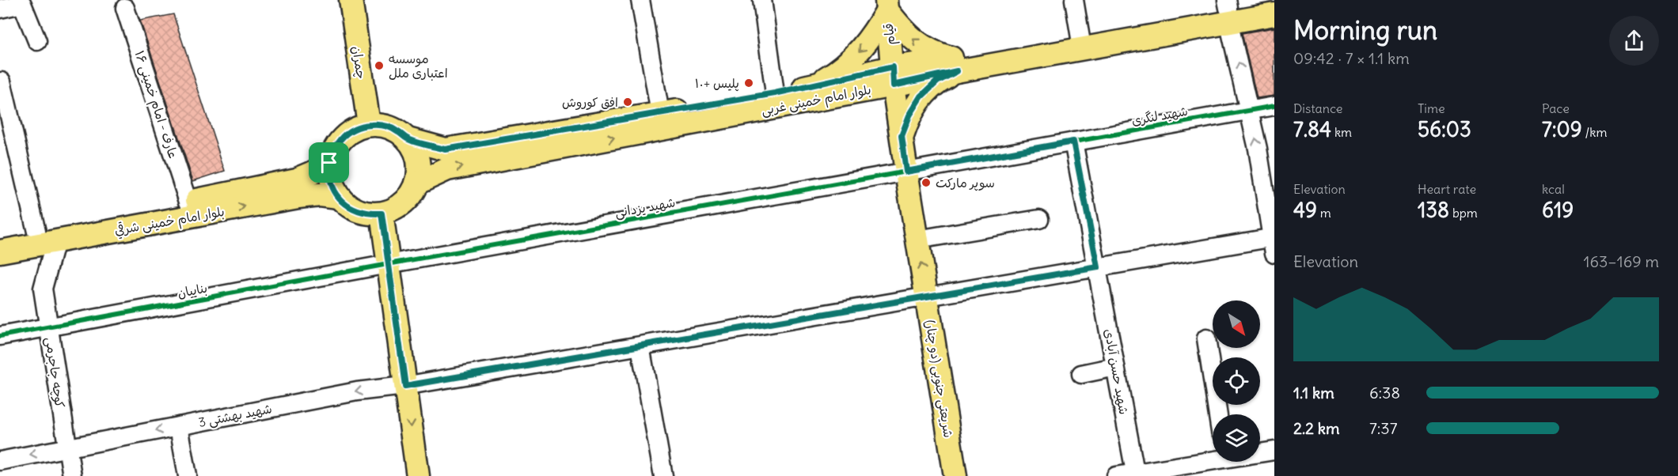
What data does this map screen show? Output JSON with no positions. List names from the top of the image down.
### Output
{
  "streets": {
    "main road": [
      "قیام",
      "چمران",
      "بلوار امام خمینی غربی",
      "بلوار امام خمینی شرقي",
      "شریعتی جنوبی (دو چنار)"
    ],
    "street": [
      "عارف - امام خمینی ۱۶",
      "شهید لنگری",
      "شهید یزدانی",
      "بناییان",
      "شهید حسن آبادی",
      "کوچه جاجرمی",
      "شهید بهشتی 3"
    ]
  },
  "crossings": [
    ["قیام", "بلوار امام خمینی غربی"],
    ["قیام", "شریعتی جنوبی (دو چنار)"],
    ["چمران", "بلوار امام خمینی غربی"],
    ["چمران", "بلوار امام خمینی شرقي"],
    ["بلوار امام خمینی غربی", "بلوار امام خمینی شرقي"],
    ["بلوار امام خمینی غربی", "شریعتی جنوبی (دو چنار)"],
    ["عارف - امام خمینی ۱۶", "بلوار امام خمینی شرقي"],
    ["شهید لنگری", "شهید یزدانی"],
    ["شهید لنگری", "شهید حسن آبادی"],
    ["شهید لنگری", "شریعتی جنوبی (دو چنار)"],
    ["شهید یزدانی", "بناییان"],
    ["شهید یزدانی", "شریعتی جنوبی (دو چنار)"],
    ["بلوار امام خمینی شرقي", "کوچه جاجرمی"],
    ["بناییان", "کوچه جاجرمی"],
    ["شهید حسن آبادی", "شهید بهشتی 3"],
    ["کوچه جاجرمی", "شهید بهشتی 3"],
    ["شریعتی جنوبی (دو چنار)", "شهید بهشتی 3"]
  ],
  "places": [
    "موسسه اعتباری ملل",
    "پلیس +۱۰",
    "افق کوروش",
    "سوپر مارکت"
  ],
  "north": "bottom right",
  "page": {
    "heading": ["Morning run", "09:42 · 7 × 1.1 km"],
    "stats": [
      ["Distance", "7.84 km"],
      ["Time", "56:03"],
      ["Pace", "7:09 /km"],
      ["Elevation", "49 m"],
      ["Heart rate", "138 bpm"],
      ["kcal", "619"]
    ],
    "chart": ["Elevation", "163–169 m"],
    "list": [
      {
        "name": "1.1 km",
        "note": "6:38"
      },
      {
        "name": "2.2 km",
        "note": "7:37"
      }
    ]
  }
}
